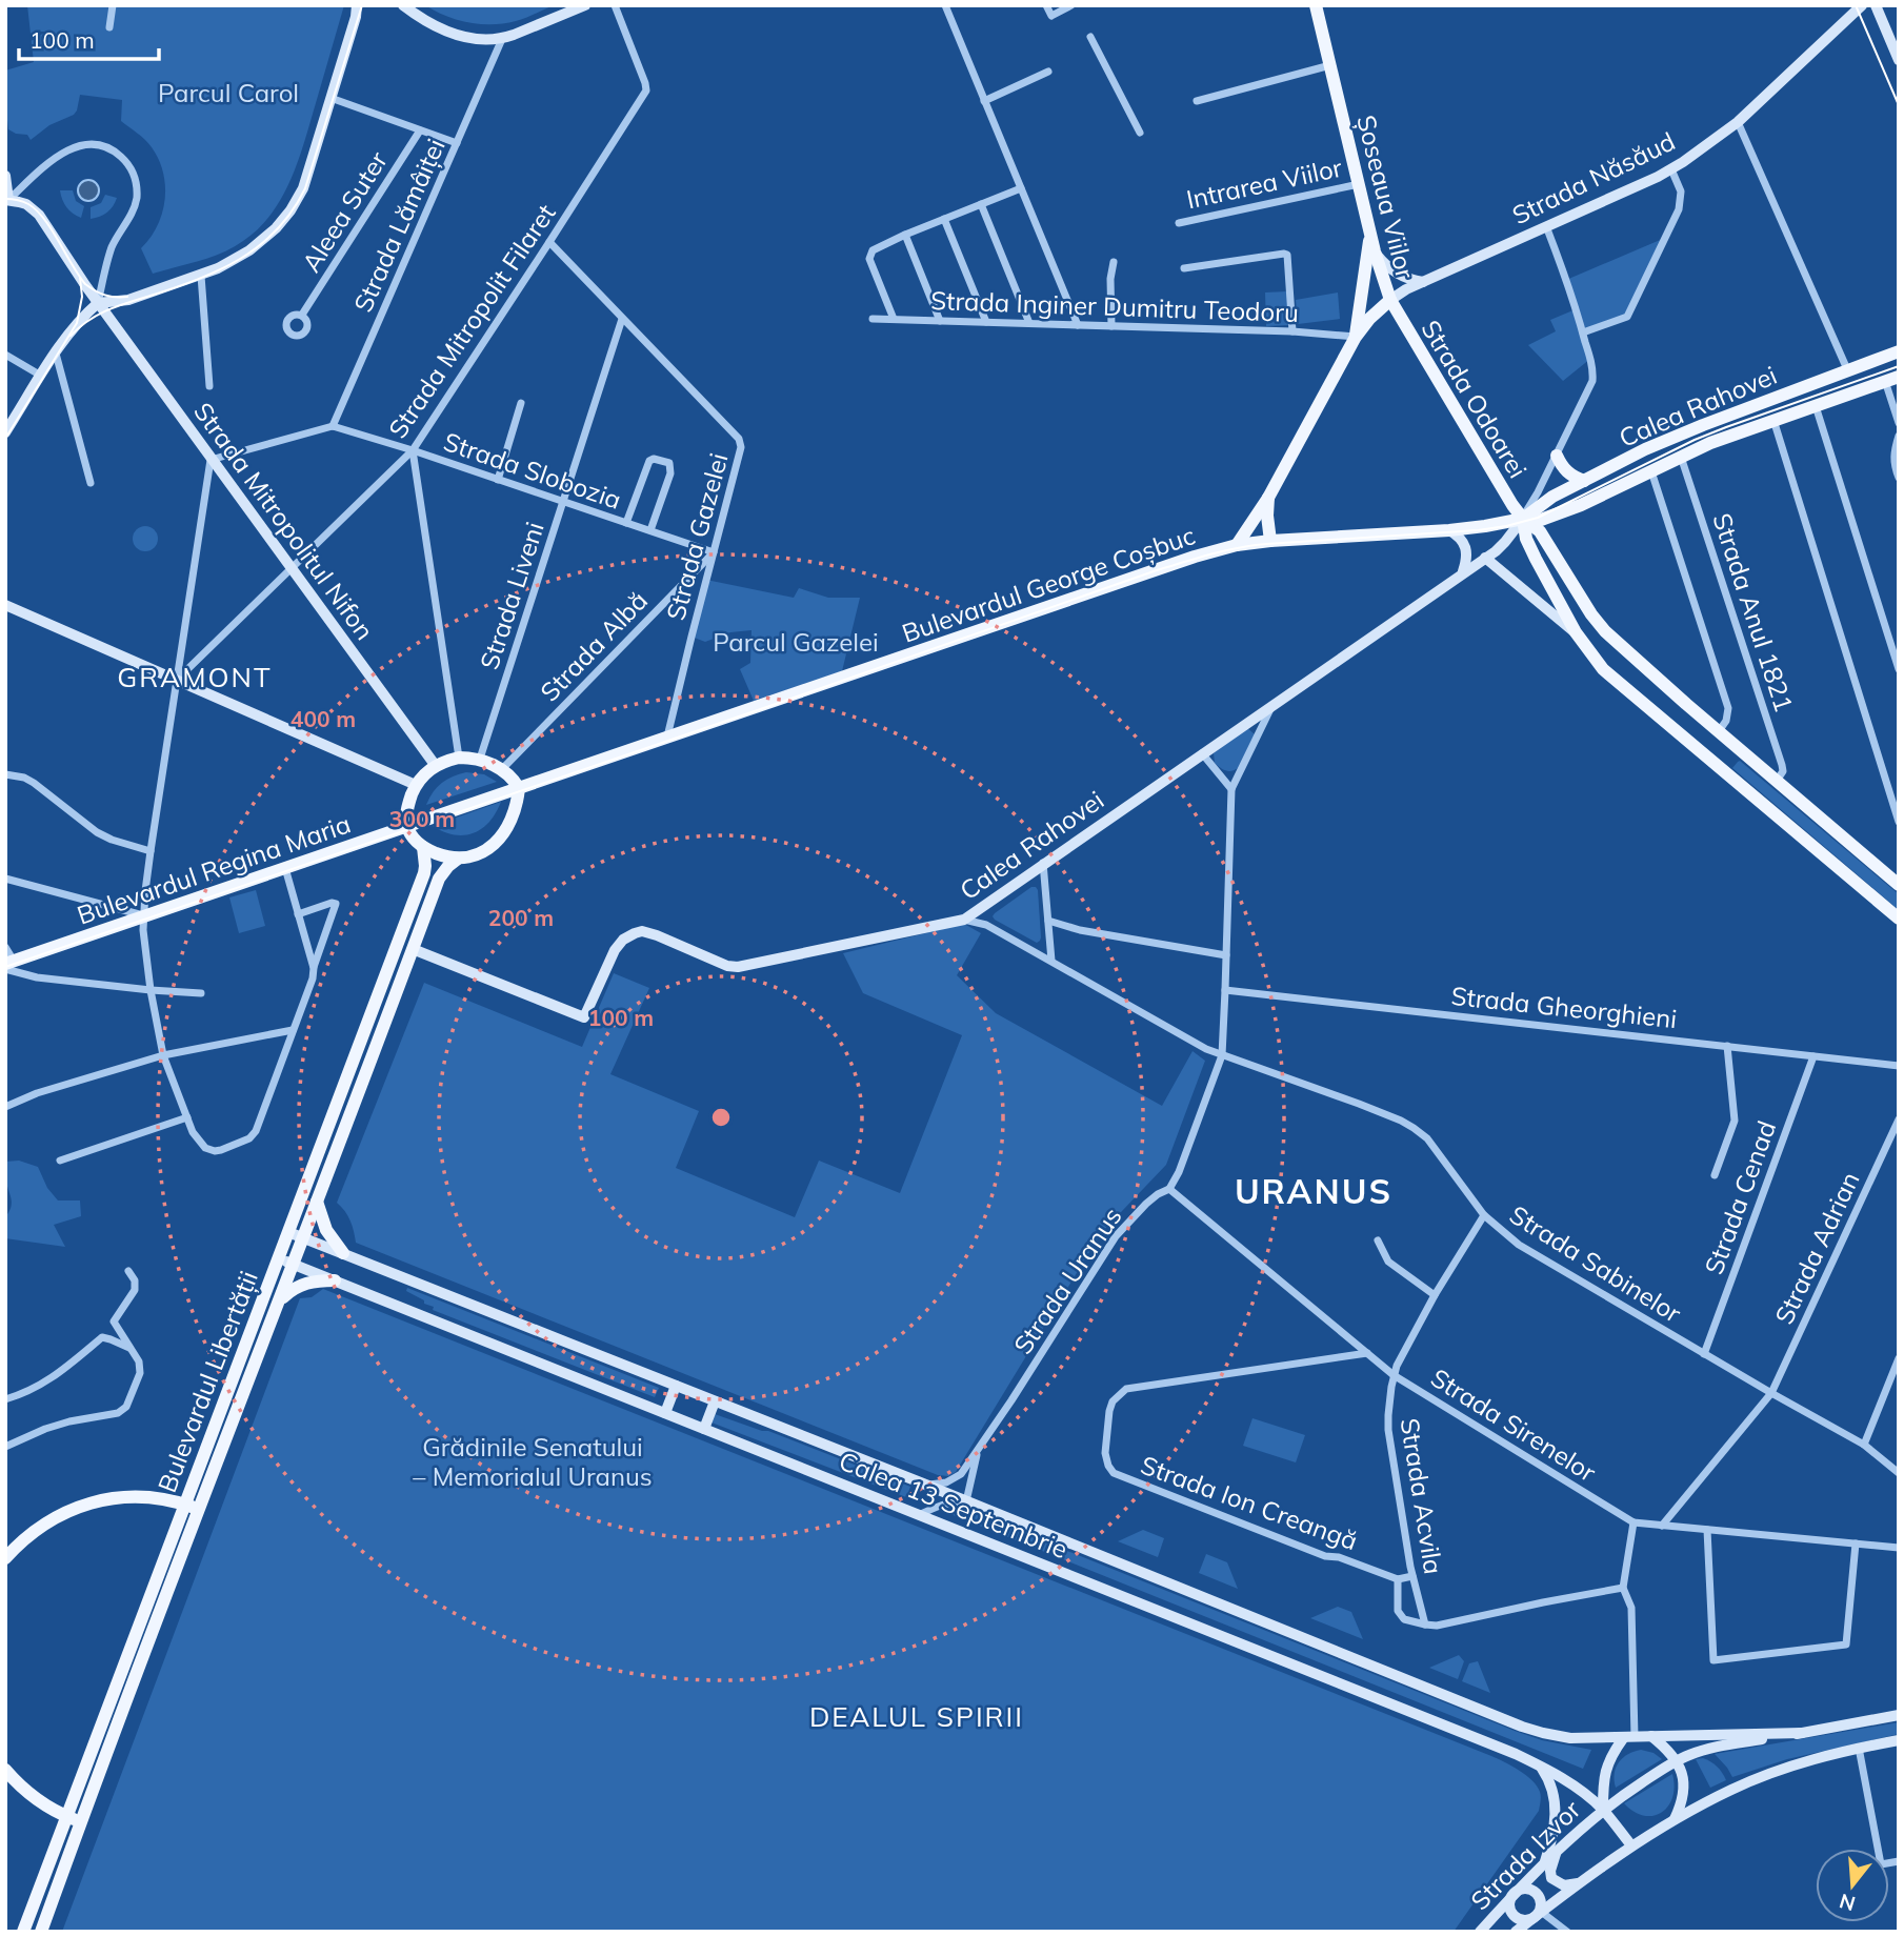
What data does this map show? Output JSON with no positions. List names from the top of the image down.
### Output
{
  "streets": {
    "main road": [
      "Strada Năsăud",
      "Șoseaua Viilor",
      "Strada Odoarei",
      "Calea Rahovei",
      "Strada Mitropolitul Nifon",
      "Bulevardul George Coșbuc",
      "Bulevardul Regina Maria",
      "Bulevardul Libertății",
      "Calea 13 Septembrie",
      "Strada Izvor"
    ],
    "street": [
      "Intrarea Viilor",
      "Aleea Suter",
      "Strada Lămâiței",
      "Strada Inginer Dumitru Teodoru",
      "Strada Mitropolit Filaret",
      "Strada Slobozia",
      "Strada Gazelei",
      "Strada Liveni",
      "Strada Anul 1821",
      "Strada Albă",
      "Strada Gheorghieni",
      "Strada Cenad",
      "Strada Adrian",
      "Strada Sabinelor",
      "Strada Uranus",
      "Strada Sirenelor",
      "Strada Acvila",
      "Strada Ion Creangă"
    ]
  },
  "crossings": [
    ["Strada Năsăud", "Șoseaua Viilor"],
    ["Strada Năsăud", "Strada Odoarei"],
    ["Intrarea Viilor", "Șoseaua Viilor"],
    ["Șoseaua Viilor", "Strada Inginer Dumitru Teodoru"],
    ["Șoseaua Viilor", "Strada Odoarei"],
    ["Șoseaua Viilor", "Bulevardul George Coșbuc"],
    ["Strada Lămâiței", "Strada Slobozia"],
    ["Strada Mitropolit Filaret", "Strada Slobozia"],
    ["Strada Mitropolit Filaret", "Strada Mitropolitul Nifon"],
    ["Strada Mitropolit Filaret", "Strada Gazelei"],
    ["Strada Odoarei", "Calea Rahovei"],
    ["Strada Odoarei", "Bulevardul George Coșbuc"],
    ["Calea Rahovei", "Bulevardul George Coșbuc"],
    ["Calea Rahovei", "Strada Anul 1821"],
    ["Calea Rahovei", "Strada Sabinelor"],
    ["Calea Rahovei", "Strada Uranus"],
    ["Calea Rahovei", "Bulevardul Libertății"],
    ["Strada Slobozia", "Strada Gazelei"],
    ["Strada Slobozia", "Strada Liveni"],
    ["Strada Slobozia", "Strada Albă"],
    ["Strada Gazelei", "Bulevardul George Coșbuc"],
    ["Strada Gazelei", "Strada Liveni"],
    ["Strada Gazelei", "Strada Albă"],
    ["Bulevardul George Coșbuc", "Bulevardul Regina Maria"],
    ["Strada Gheorghieni", "Strada Cenad"],
    ["Strada Gheorghieni", "Strada Uranus"],
    ["Strada Cenad", "Strada Sabinelor"],
    ["Strada Adrian", "Strada Sabinelor"],
    ["Strada Adrian", "Strada Sirenelor"],
    ["Strada Sabinelor", "Strada Uranus"],
    ["Strada Sabinelor", "Strada Acvila"],
    ["Strada Uranus", "Strada Sirenelor"],
    ["Strada Uranus", "Calea 13 Septembrie"],
    ["Bulevardul Libertății", "Calea 13 Septembrie"],
    ["Strada Sirenelor", "Strada Acvila"],
    ["Strada Sirenelor", "Strada Ion Creangă"],
    ["Calea 13 Septembrie", "Strada Izvor"]
  ],
  "districts": ["GRAMONT", "URANUS", "DEALUL SPIRII"],
  "parks": ["Parcul Carol", "Parcul Gazelei", "Grădinile Senatului – Memorialul Uranus"],
  "scale_bar": "100 m",
  "north": "bottom",
  "rings": [
    "400 m",
    "300 m",
    "200 m",
    "100 m"
  ]
}
